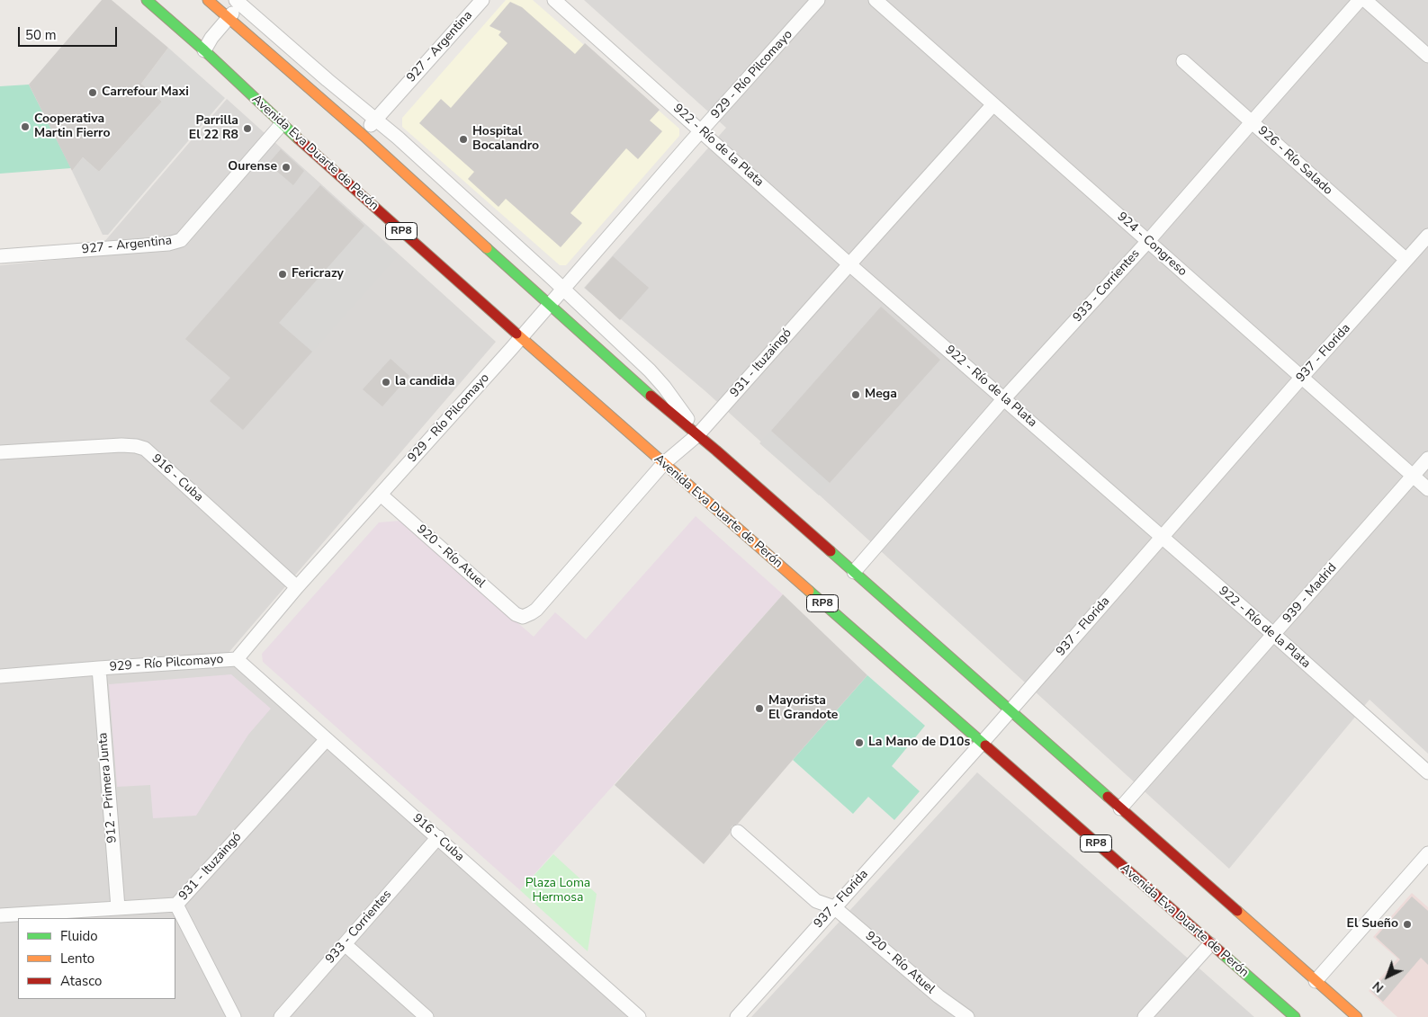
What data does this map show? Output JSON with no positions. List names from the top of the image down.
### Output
{
  "streets": {
    "main road": ["Avenida Eva Duarte de Perón", "RP8"],
    "street": [
      "927 - Argentina",
      "929 - Río Pilcomayo",
      "922 - Río de la Plata",
      "926 - Río Salado",
      "924 - Congreso",
      "933 - Corrientes",
      "937 - Florida",
      "931 - Ituzaingó",
      "916 - Cuba",
      "920 - Río Atuel",
      "939 - Madrid",
      "912 - Primera Junta"
    ]
  },
  "crossings": [
    ["927 - Argentina", "Avenida Eva Duarte de Perón"],
    ["929 - Río Pilcomayo", "922 - Río de la Plata"],
    ["929 - Río Pilcomayo", "Avenida Eva Duarte de Perón"],
    ["929 - Río Pilcomayo", "916 - Cuba"],
    ["929 - Río Pilcomayo", "920 - Río Atuel"],
    ["929 - Río Pilcomayo", "912 - Primera Junta"],
    ["922 - Río de la Plata", "933 - Corrientes"],
    ["922 - Río de la Plata", "937 - Florida"],
    ["922 - Río de la Plata", "931 - Ituzaingó"],
    ["922 - Río de la Plata", "939 - Madrid"],
    ["Avenida Eva Duarte de Perón", "937 - Florida"],
    ["Avenida Eva Duarte de Perón", "931 - Ituzaingó"],
    ["926 - Río Salado", "933 - Corrientes"],
    ["926 - Río Salado", "937 - Florida"],
    ["924 - Congreso", "933 - Corrientes"],
    ["924 - Congreso", "937 - Florida"],
    ["924 - Congreso", "931 - Ituzaingó"],
    ["924 - Congreso", "939 - Madrid"],
    ["933 - Corrientes", "916 - Cuba"],
    ["937 - Florida", "920 - Río Atuel"],
    ["931 - Ituzaingó", "916 - Cuba"],
    ["931 - Ituzaingó", "920 - Río Atuel"],
    ["931 - Ituzaingó", "912 - Primera Junta"]
  ],
  "parks": ["Plaza Loma Hermosa"],
  "places": [
    "Carrefour Maxi",
    "Cooperativa Martin Fierro",
    "Parrilla El 22 R8",
    "Hospital Bocalandro",
    "Ourense",
    "Fericrazy",
    "la candida",
    "Mega",
    "Mayorista El Grandote",
    "La Mano de D10s",
    "El Sueño"
  ],
  "legend": ["Fluido", "Lento", "Atasco"],
  "scale_bar": "50 m",
  "north": "bottom left"
}
